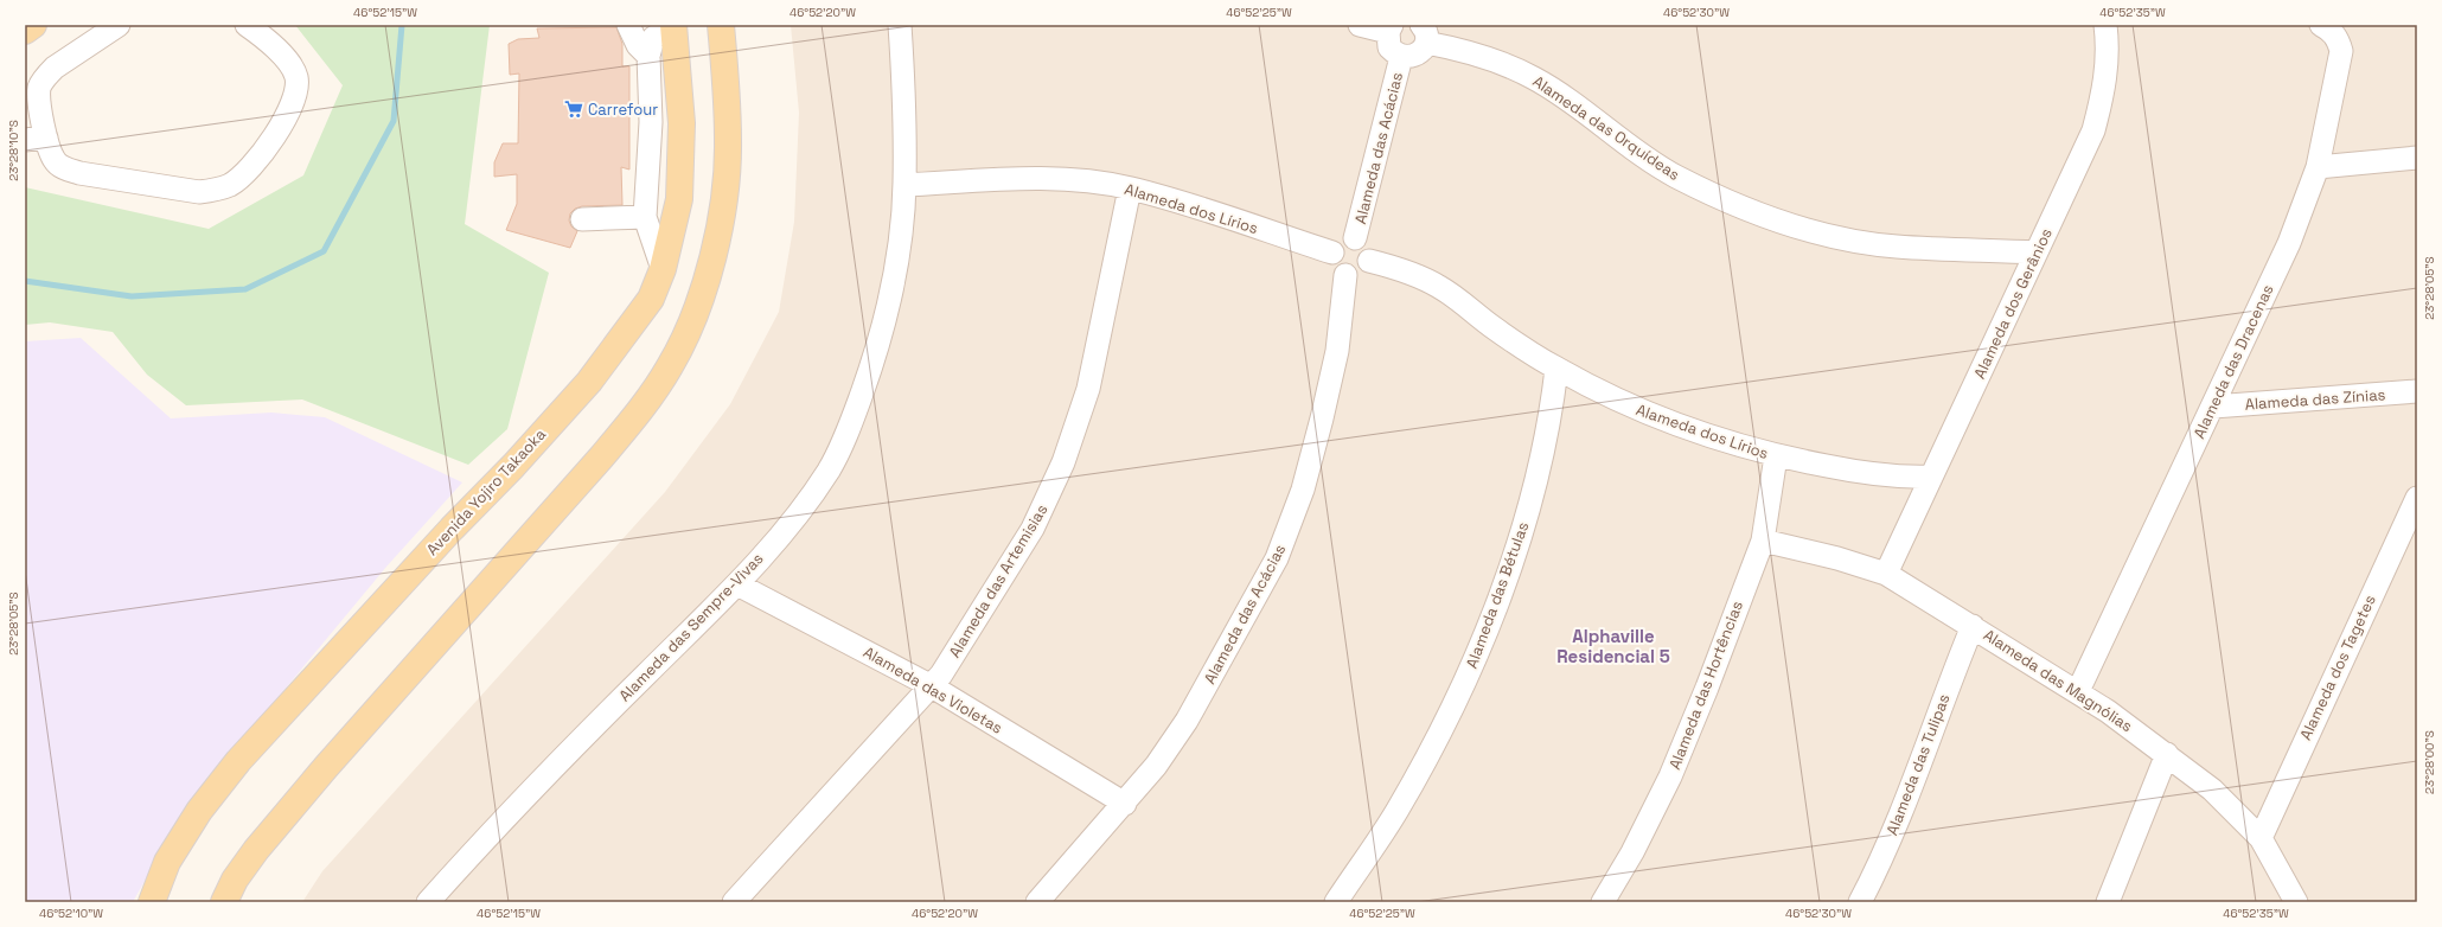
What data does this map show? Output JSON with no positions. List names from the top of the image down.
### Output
{
  "streets": {
    "main road": ["Avenida Yojiro Takaoka"],
    "street": [
      "Alameda das Orquídeas",
      "Alameda das Acácias",
      "Alameda dos Lírios",
      "Alameda dos Gerânios",
      "Alameda das Dracenas",
      "Alameda das Zínias",
      "Alameda das Artemisias",
      "Alameda das Bétulas",
      "Alameda das Sempre-Vivas",
      "Alameda dos Tagetes",
      "Alameda das Magnólias",
      "Alameda das Hortências",
      "Alameda das Violetas",
      "Alameda das Tulipas"
    ]
  },
  "crossings": [
    ["Alameda das Orquídeas", "Alameda dos Gerânios"],
    ["Alameda das Acácias", "Alameda dos Lírios"],
    ["Alameda das Acácias", "Alameda das Violetas"],
    ["Alameda dos Lírios", "Alameda dos Gerânios"],
    ["Alameda dos Lírios", "Alameda das Artemisias"],
    ["Alameda dos Lírios", "Alameda das Bétulas"],
    ["Alameda dos Lírios", "Alameda das Sempre-Vivas"],
    ["Alameda dos Lírios", "Alameda das Hortências"],
    ["Alameda dos Gerânios", "Alameda das Magnólias"],
    ["Alameda das Dracenas", "Alameda das Zínias"],
    ["Alameda das Dracenas", "Alameda das Magnólias"],
    ["Alameda das Artemisias", "Alameda das Violetas"],
    ["Alameda das Sempre-Vivas", "Alameda das Violetas"],
    ["Alameda dos Tagetes", "Alameda das Magnólias"],
    ["Alameda das Magnólias", "Alameda das Hortências"],
    ["Alameda das Magnólias", "Alameda das Tulipas"]
  ],
  "districts": ["Alphaville Residencial 5"],
  "places": {
    "supermarket": ["Carrefour"]
  },
  "coordinates": [
    "46°52'15\"W",
    "46°52'20\"W",
    "46°52'25\"W",
    "46°52'30\"W",
    "46°52'35\"W",
    "23°28'10\"S",
    "23°28'05\"S",
    "23°28'00\"S",
    "46°52'10\"W"
  ]
}
